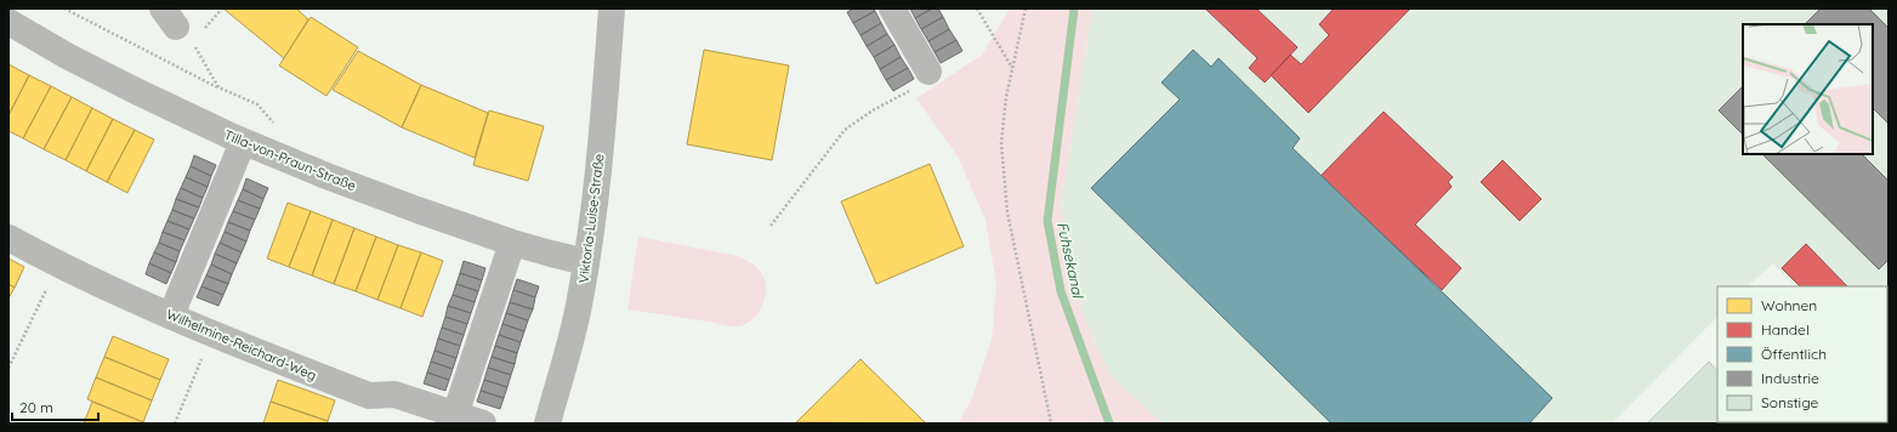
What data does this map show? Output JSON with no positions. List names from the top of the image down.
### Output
{
  "streets": {
    "street": ["Tilla-von-Praun-Straße", "Viktoria-Luise-Straße", "Wilhelmine-Reichard-Weg"]
  },
  "crossings": [
    ["Tilla-von-Praun-Straße", "Viktoria-Luise-Straße"]
  ],
  "water": ["Fuhsekanal"],
  "legend": [
    "Wohnen",
    "Handel",
    "Öffentlich",
    "Industrie",
    "Sonstige"
  ],
  "scale_bar": "20 m"
}
